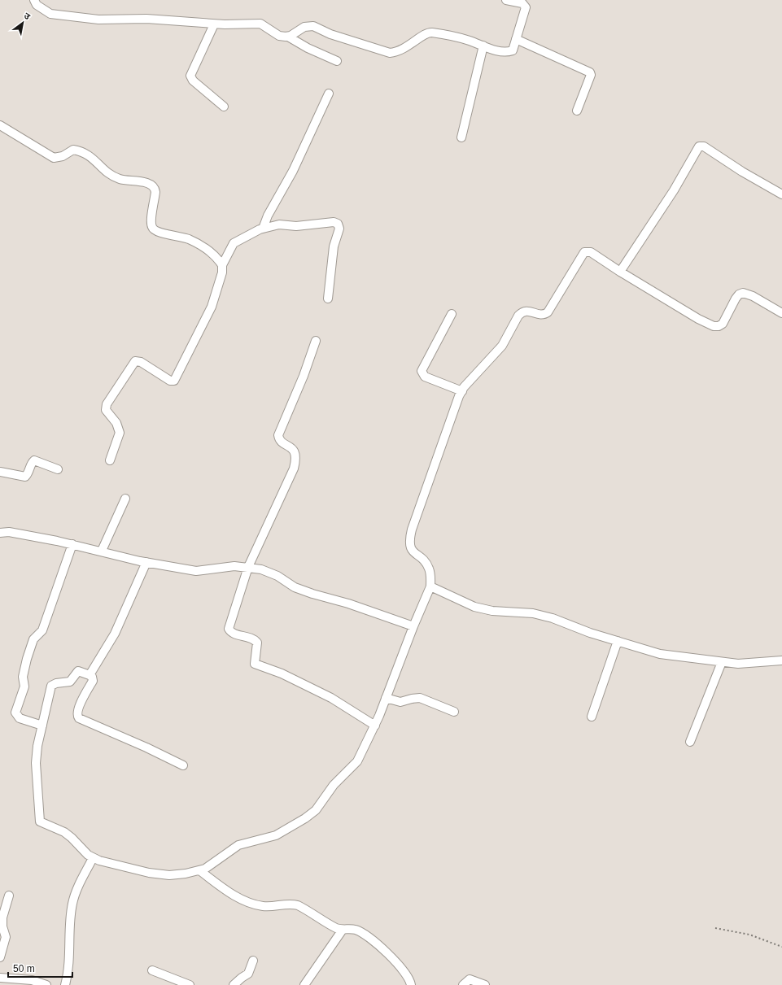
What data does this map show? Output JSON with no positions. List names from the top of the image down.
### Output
{
  "scale_bar": "50 m",
  "north": "top right"
}
